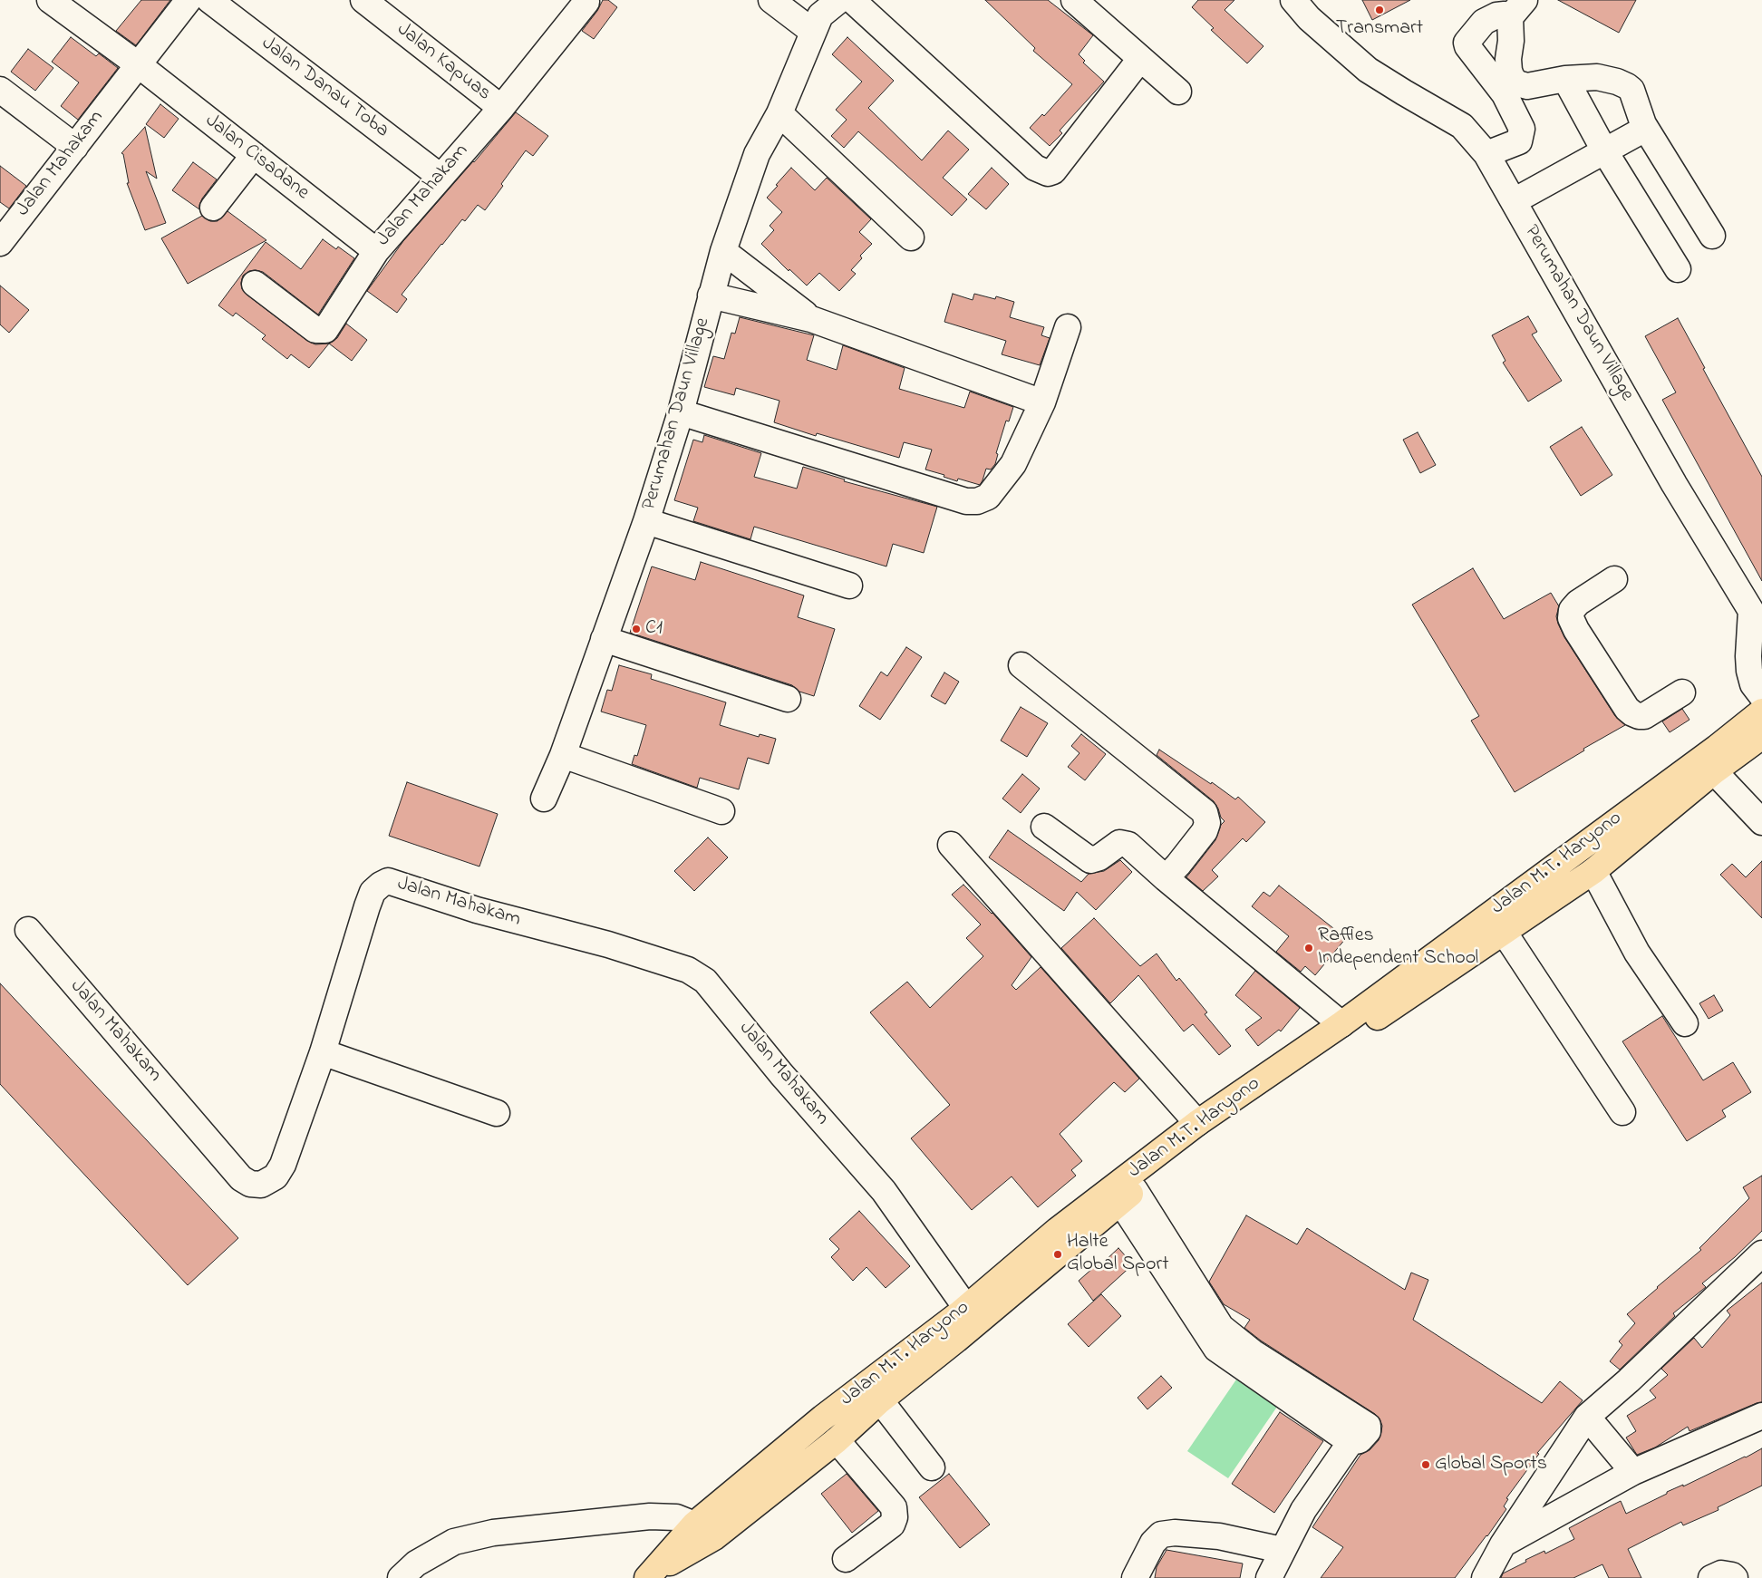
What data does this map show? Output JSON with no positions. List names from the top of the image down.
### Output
{
  "streets": {
    "main road": ["Jalan M.T. Haryono"],
    "street": [
      "Jalan Kapuas",
      "Jalan Danau Toba",
      "Jalan Cisadane",
      "Jalan Mahakam",
      "Perumahan Daun Village"
    ]
  },
  "crossings": [
    ["Jalan Kapuas", "Jalan Mahakam"],
    ["Jalan Danau Toba", "Jalan Mahakam"],
    ["Jalan Cisadane", "Jalan Mahakam"],
    ["Jalan Mahakam", "Jalan M.T. Haryono"]
  ],
  "places": [
    "Transmart",
    "C1",
    "Raffles Independent School",
    "Halte Global Sport",
    "Global Sports"
  ]
}
